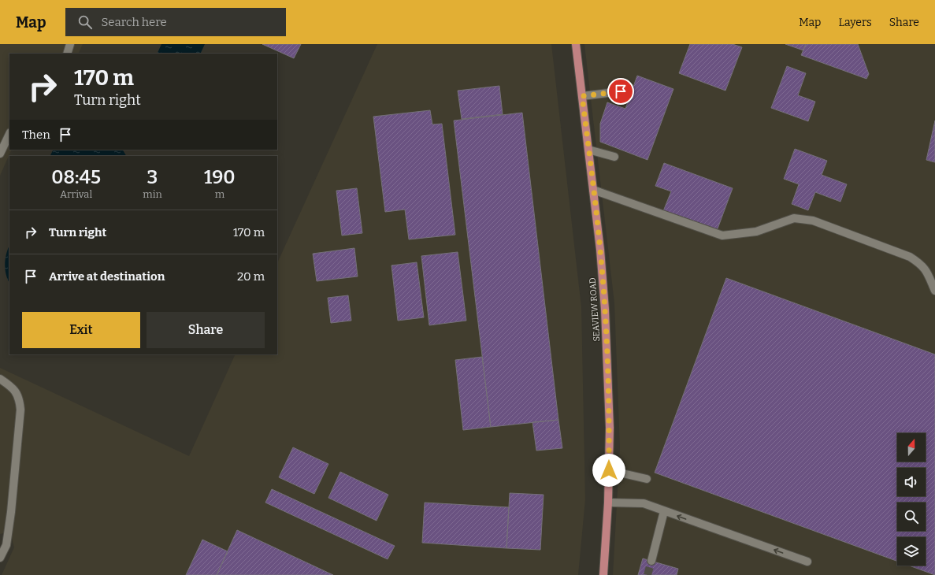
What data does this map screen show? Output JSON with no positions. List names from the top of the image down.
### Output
{
  "streets": {
    "main road": ["SEAVIEW ROAD"]
  },
  "north": "top",
  "page": {
    "header": "Map",
    "search": "Search here",
    "nav": ["Map", "Layers", "Share"],
    "turn": ["170 m", "Turn right"],
    "then": "Then",
    "eta": [
      "08:45",
      "Arrival",
      "3",
      "min",
      "190",
      "m"
    ],
    "list": [
      {
        "name": "Turn right",
        "value": "170 m"
      },
      {
        "name": "Arrive at destination",
        "value": "20 m"
      }
    ],
    "buttons": ["Exit", "Share"]
  }
}
